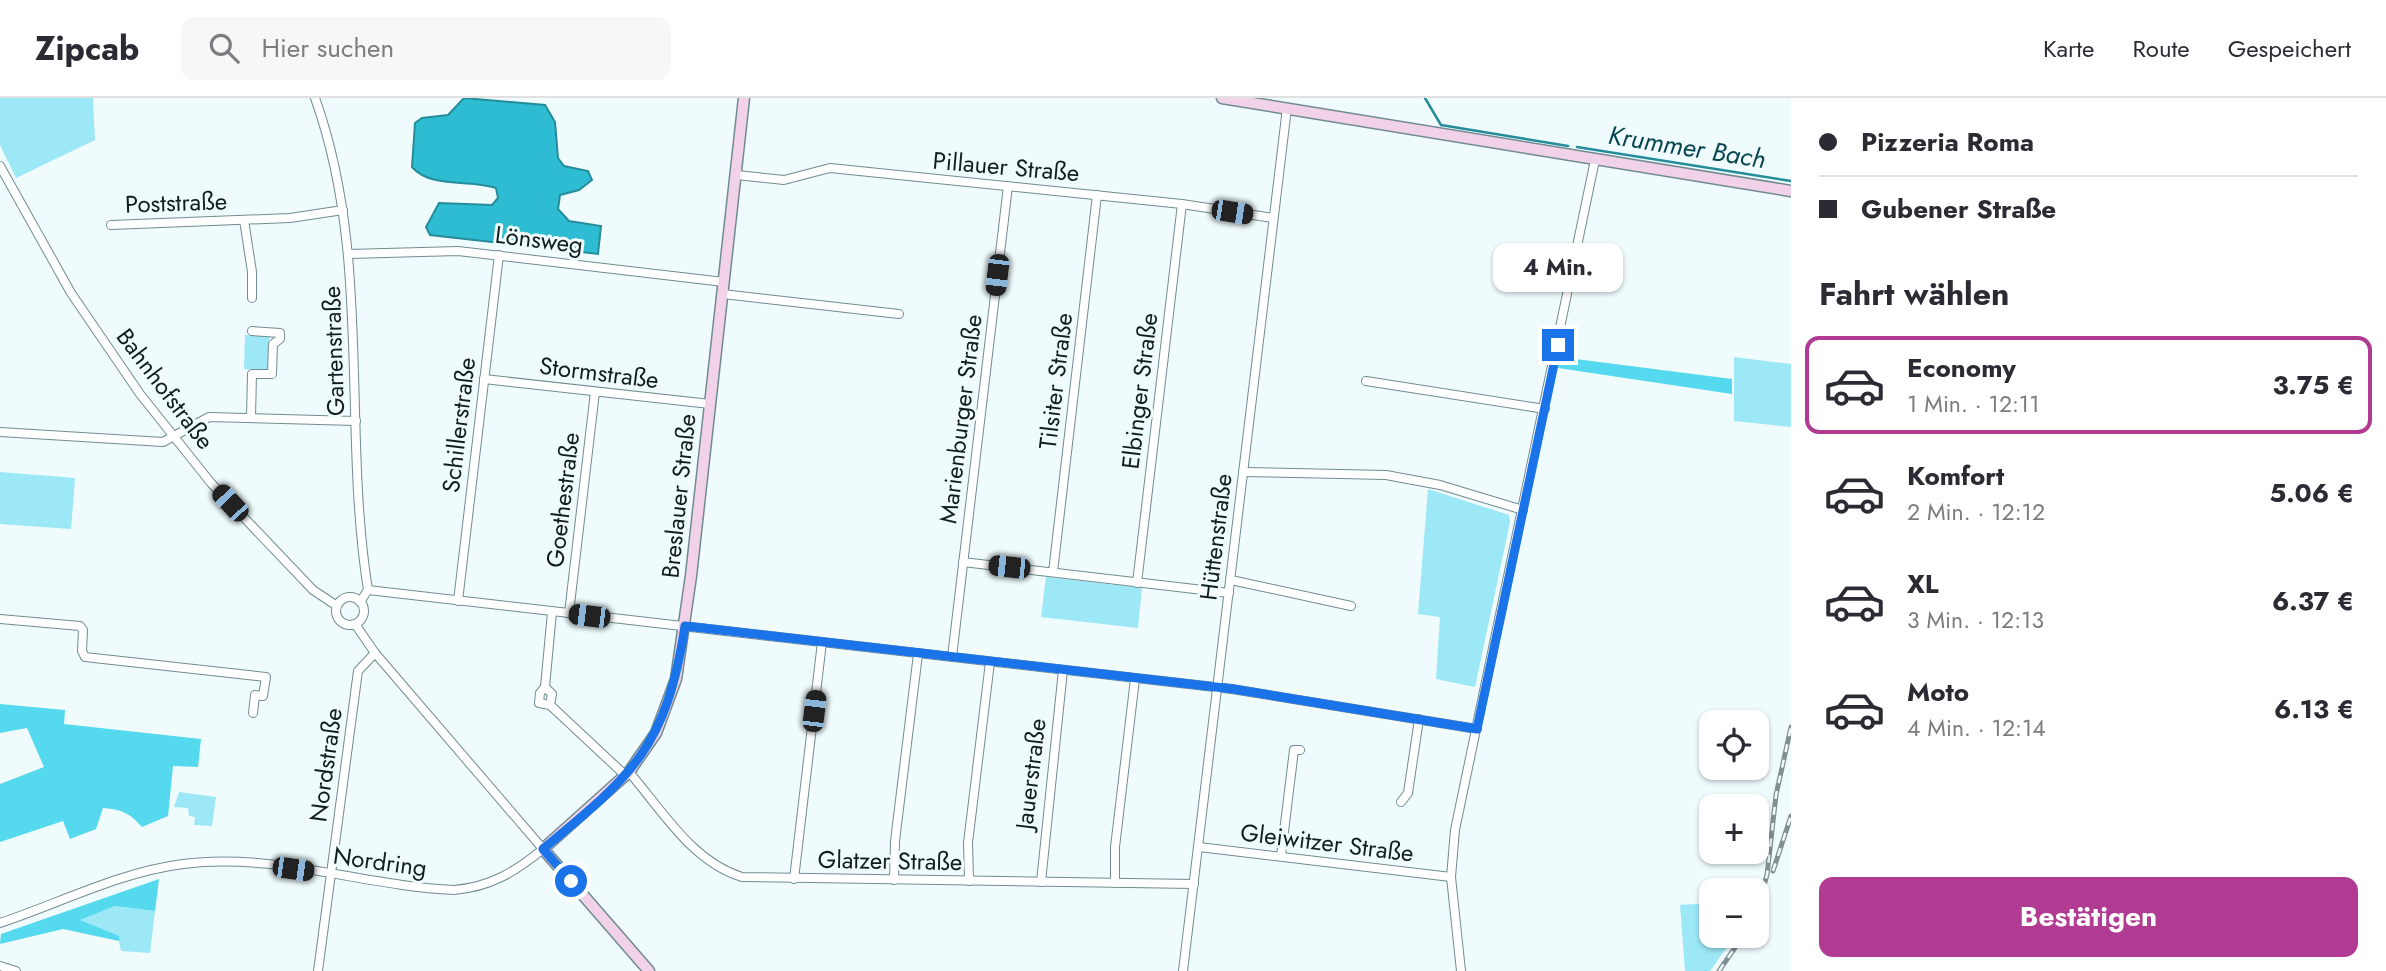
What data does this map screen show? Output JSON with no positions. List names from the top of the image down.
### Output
{
  "streets": {
    "main road": ["Breslauer Straße"],
    "street": [
      "Pillauer Straße",
      "Poststraße",
      "Lönsweg",
      "Gartenstraße",
      "Stormstraße",
      "Tilsiter Straße",
      "Bahnhofstraße",
      "Elbinger Straße",
      "Marienburger Straße",
      "Schillerstraße",
      "Goethestraße",
      "Hüttenstraße",
      "Nordstraße",
      "Jauerstraße",
      "Gleiwitzer Straße",
      "Glatzer Straße",
      "Nordring"
    ]
  },
  "crossings": [
    ["Pillauer Straße", "Tilsiter Straße"],
    ["Pillauer Straße", "Elbinger Straße"],
    ["Pillauer Straße", "Marienburger Straße"],
    ["Pillauer Straße", "Breslauer Straße"],
    ["Pillauer Straße", "Hüttenstraße"],
    ["Poststraße", "Gartenstraße"],
    ["Lönsweg", "Gartenstraße"],
    ["Lönsweg", "Schillerstraße"],
    ["Lönsweg", "Breslauer Straße"],
    ["Stormstraße", "Schillerstraße"],
    ["Stormstraße", "Breslauer Straße"],
    ["Stormstraße", "Goethestraße"],
    ["Breslauer Straße", "Glatzer Straße"],
    ["Breslauer Straße", "Nordring"],
    ["Hüttenstraße", "Gleiwitzer Straße"],
    ["Hüttenstraße", "Glatzer Straße"],
    ["Nordstraße", "Nordring"],
    ["Jauerstraße", "Glatzer Straße"]
  ],
  "water": ["Krummer Bach"],
  "page": {
    "header": "Zipcab",
    "search": "Hier suchen",
    "nav": ["Karte", "Route", "Gespeichert"],
    "banner": ["Pizzeria Roma", "Gubener Straße"],
    "bubble": "4 Min.",
    "heading": "Fahrt wählen",
    "list": [
      {
        "name": "Economy",
        "note": "1 Min. · 12:11",
        "value": "3.75 €"
      },
      {
        "name": "Komfort",
        "note": "2 Min. · 12:12",
        "value": "5.06 €"
      },
      {
        "name": "XL",
        "note": "3 Min. · 12:13",
        "value": "6.37 €"
      },
      {
        "name": "Moto",
        "note": "4 Min. · 12:14",
        "value": "6.13 €"
      }
    ],
    "map_buttons": ["+", "−"],
    "buttons": "Bestätigen"
  }
}
